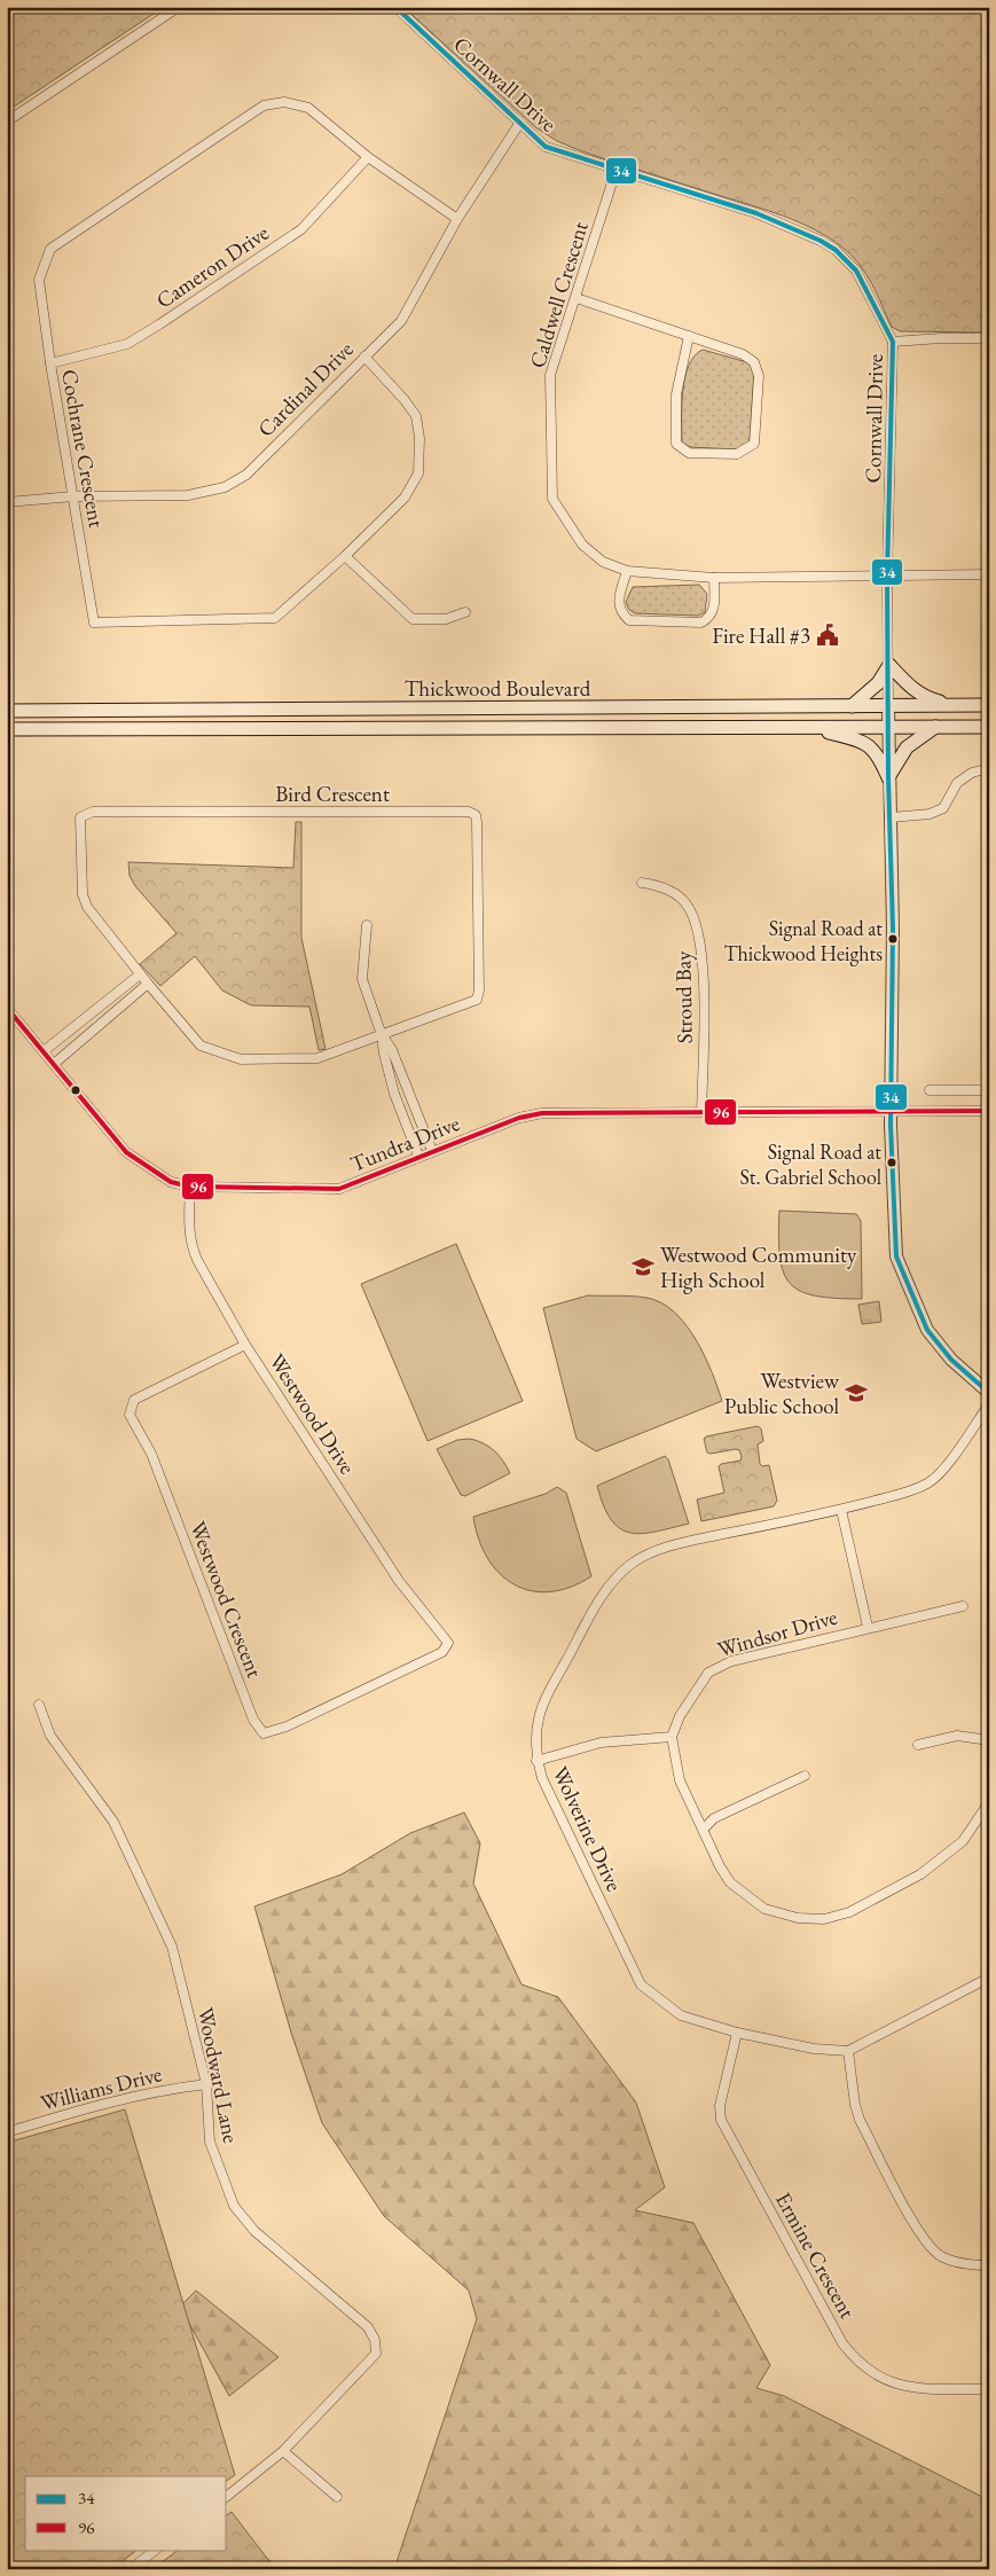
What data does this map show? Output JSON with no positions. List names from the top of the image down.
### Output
{
  "streets": {
    "main road": ["Thickwood Boulevard"],
    "street": [
      "Cornwall Drive",
      "Cameron Drive",
      "Caldwell Crescent",
      "Cardinal Drive",
      "Cochrane Crescent",
      "Bird Crescent",
      "Stroud Bay",
      "Tundra Drive",
      "Westwood Drive",
      "Westwood Crescent",
      "Windsor Drive",
      "Wolverine Drive",
      "Woodward Lane",
      "Williams Drive",
      "Ermine Crescent"
    ]
  },
  "crossings": [
    ["Cornwall Drive", "Caldwell Crescent"],
    ["Cornwall Drive", "Cardinal Drive"],
    ["Cornwall Drive", "Thickwood Boulevard"],
    ["Cameron Drive", "Cochrane Crescent"],
    ["Cardinal Drive", "Cochrane Crescent"],
    ["Stroud Bay", "Tundra Drive"],
    ["Tundra Drive", "Westwood Drive"],
    ["Westwood Drive", "Westwood Crescent"],
    ["Windsor Drive", "Wolverine Drive"],
    ["Wolverine Drive", "Ermine Crescent"],
    ["Woodward Lane", "Williams Drive"]
  ],
  "places": {
    "public building": ["Fire Hall #3"],
    "other": ["Signal Road at Thickwood Heights", "Signal Road at St. Gabriel School"],
    "school or university": ["Westwood Community High School", "Westview Public School"]
  },
  "lines": ["transit line 34", "transit line 96"],
  "legend": ["34", "96"]
}
